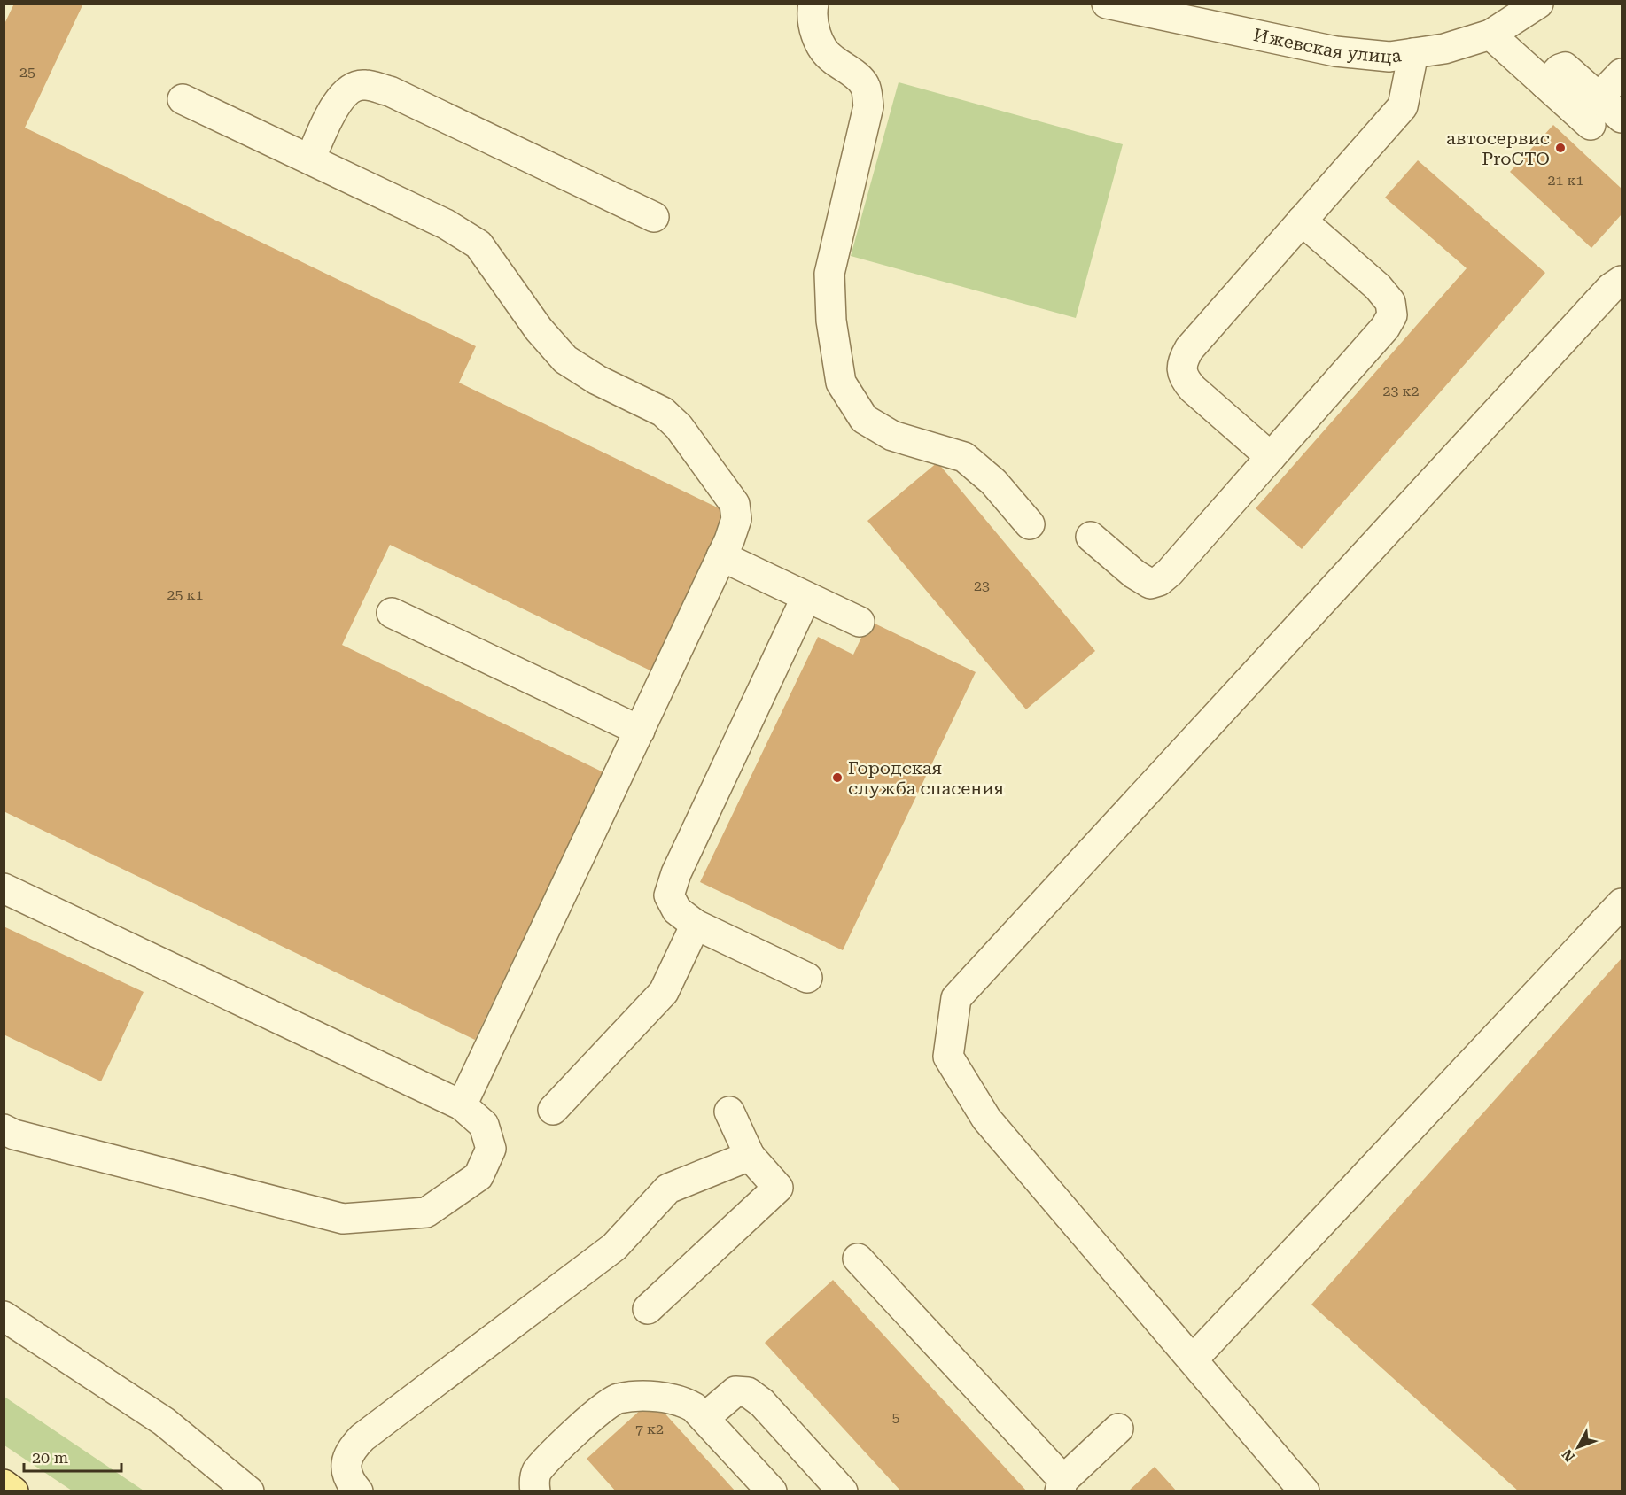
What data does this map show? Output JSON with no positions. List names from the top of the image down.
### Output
{
  "streets": {
    "street": ["Ижевская улица"]
  },
  "places": ["автосервис ProСТО", "Городская служба спасения"],
  "house_numbers": [
    "25",
    "21 к1",
    "23 к2",
    "23",
    "25 к1",
    "5",
    "7 к2"
  ],
  "scale_bar": "20 m",
  "north": "bottom left"
}
